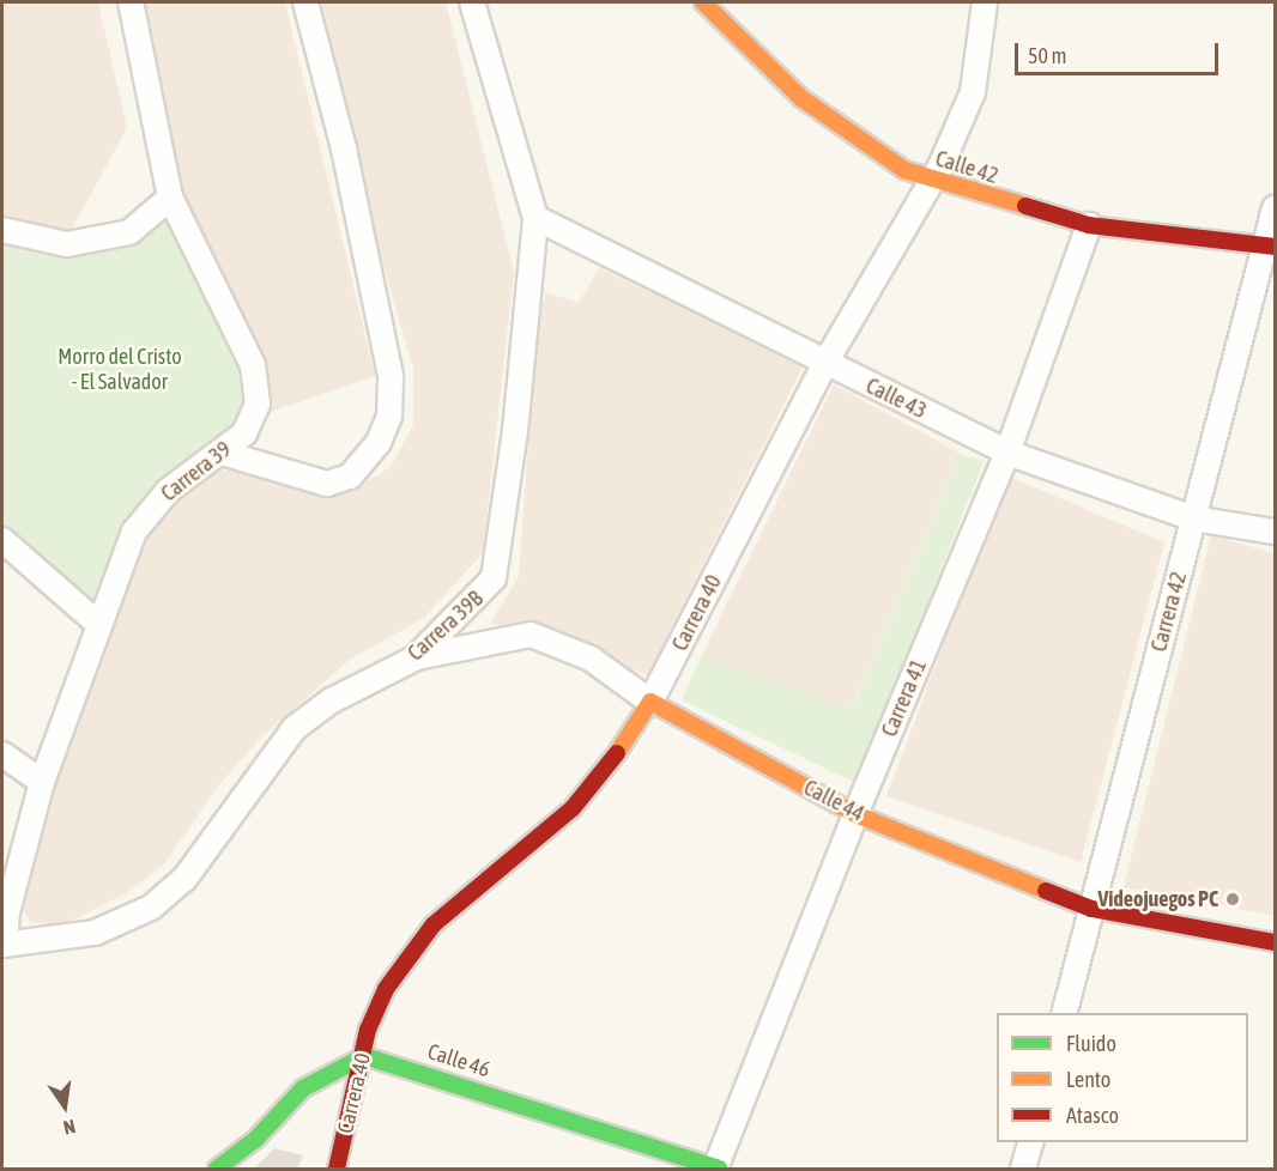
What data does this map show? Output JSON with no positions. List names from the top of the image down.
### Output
{
  "streets": {
    "main road": [
      "Calle 42",
      "Carrera 40",
      "Calle 44",
      "Calle 46"
    ],
    "street": [
      "Calle 43",
      "Carrera 39",
      "Carrera 42",
      "Carrera 39B",
      "Carrera 41"
    ]
  },
  "crossings": [
    ["Calle 42", "Carrera 42"],
    ["Calle 42", "Carrera 40"],
    ["Calle 42", "Carrera 41"],
    ["Calle 43", "Carrera 42"],
    ["Calle 43", "Carrera 40"],
    ["Calle 43", "Carrera 39B"],
    ["Calle 43", "Carrera 41"],
    ["Carrera 39", "Carrera 39B"],
    ["Carrera 42", "Calle 44"],
    ["Carrera 40", "Calle 44"],
    ["Carrera 40", "Calle 46"],
    ["Carrera 39B", "Calle 44"],
    ["Carrera 41", "Calle 44"],
    ["Carrera 41", "Calle 46"]
  ],
  "parks": ["Morro del Cristo - El Salvador"],
  "places": ["Videojuegos PC"],
  "legend": ["Fluido", "Lento", "Atasco"],
  "scale_bar": "50 m",
  "north": "bottom"
}
